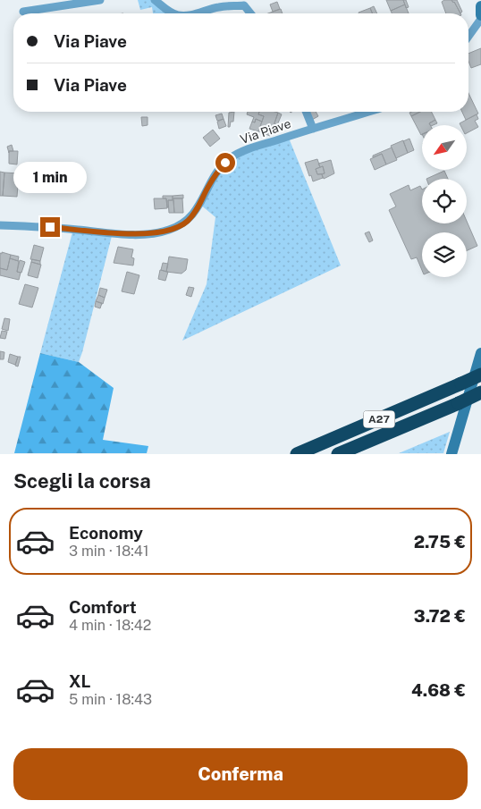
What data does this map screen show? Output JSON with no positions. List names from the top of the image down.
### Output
{
  "streets": {
    "highway": ["A27"],
    "street": ["Via Piave"]
  },
  "north": "bottom left",
  "page": {
    "banner": ["Via Piave", "Via Piave"],
    "bubble": "1 min",
    "heading": "Scegli la corsa",
    "list": [
      {
        "name": "Economy",
        "note": "3 min · 18:41",
        "value": "2.75 €"
      },
      {
        "name": "Comfort",
        "note": "4 min · 18:42",
        "value": "3.72 €"
      },
      {
        "name": "XL",
        "note": "5 min · 18:43",
        "value": "4.68 €"
      }
    ],
    "buttons": "Conferma"
  }
}
